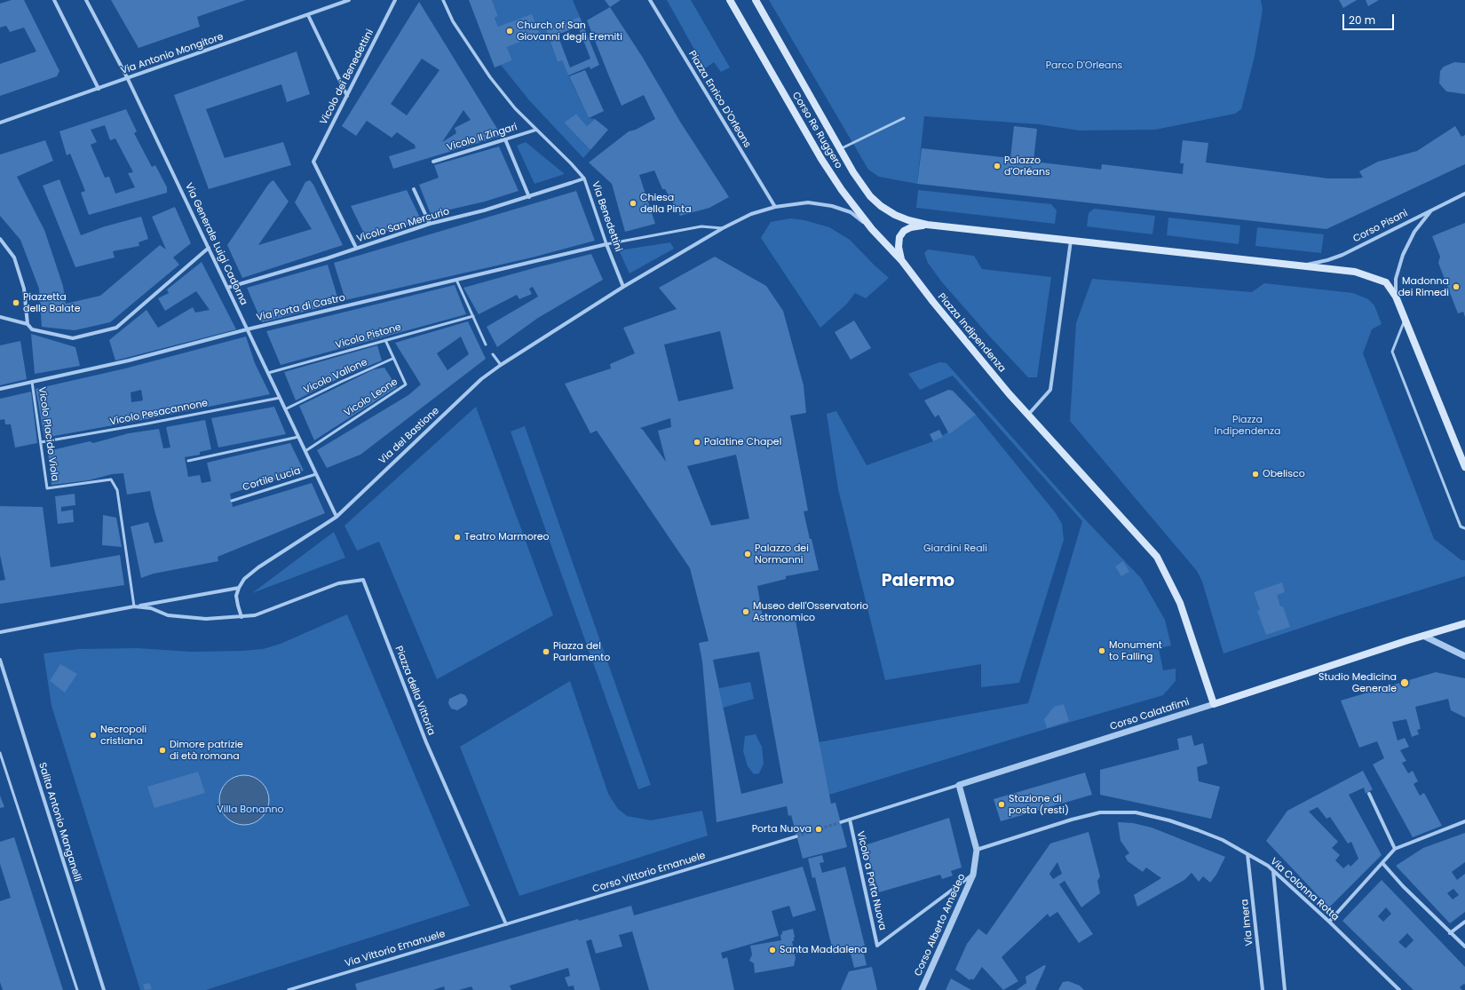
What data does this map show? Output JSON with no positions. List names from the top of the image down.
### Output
{
  "streets": {
    "main road": ["Corso Re Ruggero", "Piazza Indipendenza", "Corso Calatafimi"],
    "street": [
      "Via Antonio Mongitore",
      "Vicolo dei Benedettini",
      "Piazza Enrico D'Orleans",
      "Vicolo II Zingari",
      "Via Benedettini",
      "Vicolo San Mercurio",
      "Corso Pisani",
      "Via Generale Luigi Cadorna",
      "Via Porta di Castro",
      "Via del Bastione",
      "Piazza della Vittoria",
      "Salita Antonio Manganelli",
      "Corso Vittorio Emanuele",
      "Vicolo a Porta Nuova",
      "Via Colonna Rotta",
      "Via Imera",
      "Corso Alberto Amedeo",
      "Via Vittorio Emanuele"
    ],
    "lane": [
      "Vicolo Pistone",
      "Vicolo Vallone",
      "Vicolo Leone",
      "Vicolo Pesacannone",
      "Vicolo Placido Viola",
      "Cortile Lucia"
    ]
  },
  "crossings": [
    ["Via Antonio Mongitore", "Via Generale Luigi Cadorna"],
    ["Vicolo dei Benedettini", "Vicolo San Mercurio"],
    ["Corso Re Ruggero", "Piazza Indipendenza"],
    ["Vicolo II Zingari", "Via Benedettini"],
    ["Via Benedettini", "Vicolo San Mercurio"],
    ["Via Benedettini", "Via Porta di Castro"],
    ["Via Benedettini", "Via del Bastione"],
    ["Vicolo San Mercurio", "Via Generale Luigi Cadorna"],
    ["Via Generale Luigi Cadorna", "Via Porta di Castro"],
    ["Via Generale Luigi Cadorna", "Vicolo Pistone"],
    ["Via Generale Luigi Cadorna", "Vicolo Vallone"],
    ["Via Generale Luigi Cadorna", "Vicolo Leone"],
    ["Via Generale Luigi Cadorna", "Vicolo Pesacannone"],
    ["Via Generale Luigi Cadorna", "Via del Bastione"],
    ["Via Generale Luigi Cadorna", "Cortile Lucia"],
    ["Via Porta di Castro", "Vicolo Placido Viola"],
    ["Piazza Indipendenza", "Corso Calatafimi"],
    ["Vicolo Pistone", "Vicolo Leone"],
    ["Vicolo Vallone", "Vicolo Leone"],
    ["Vicolo Pesacannone", "Vicolo Placido Viola"],
    ["Piazza della Vittoria", "Corso Vittorio Emanuele"],
    ["Piazza della Vittoria", "Via Vittorio Emanuele"],
    ["Corso Calatafimi", "Vicolo a Porta Nuova"],
    ["Corso Calatafimi", "Corso Alberto Amedeo"],
    ["Corso Vittorio Emanuele", "Via Vittorio Emanuele"],
    ["Vicolo a Porta Nuova", "Corso Alberto Amedeo"],
    ["Via Colonna Rotta", "Via Imera"],
    ["Via Colonna Rotta", "Corso Alberto Amedeo"]
  ],
  "districts": ["Palermo"],
  "parks": [
    "Parco D'Orleans",
    "Piazza Indipendenza",
    "Giardini Reali",
    "Villa Bonanno"
  ],
  "places": [
    "Church of San Giovanni degli Eremiti",
    "Palazzo d'Orléans",
    "Chiesa della Pinta",
    "Madonna dei Rimedi",
    "Piazzetta delle Balate",
    "Palatine Chapel",
    "Obelisco",
    "Teatro Marmoreo",
    "Palazzo dei Normanni",
    "Museo dell'Osservatorio Astronomico",
    "Monument to Falling",
    "Piazza del Parlamento",
    "Studio Medicina Generale",
    "Necropoli cristiana",
    "Dimore patrizie di età romana",
    "Stazione di posta (resti)",
    "Porta Nuova",
    "Santa Maddalena"
  ],
  "scale_bar": "20 m"
}
